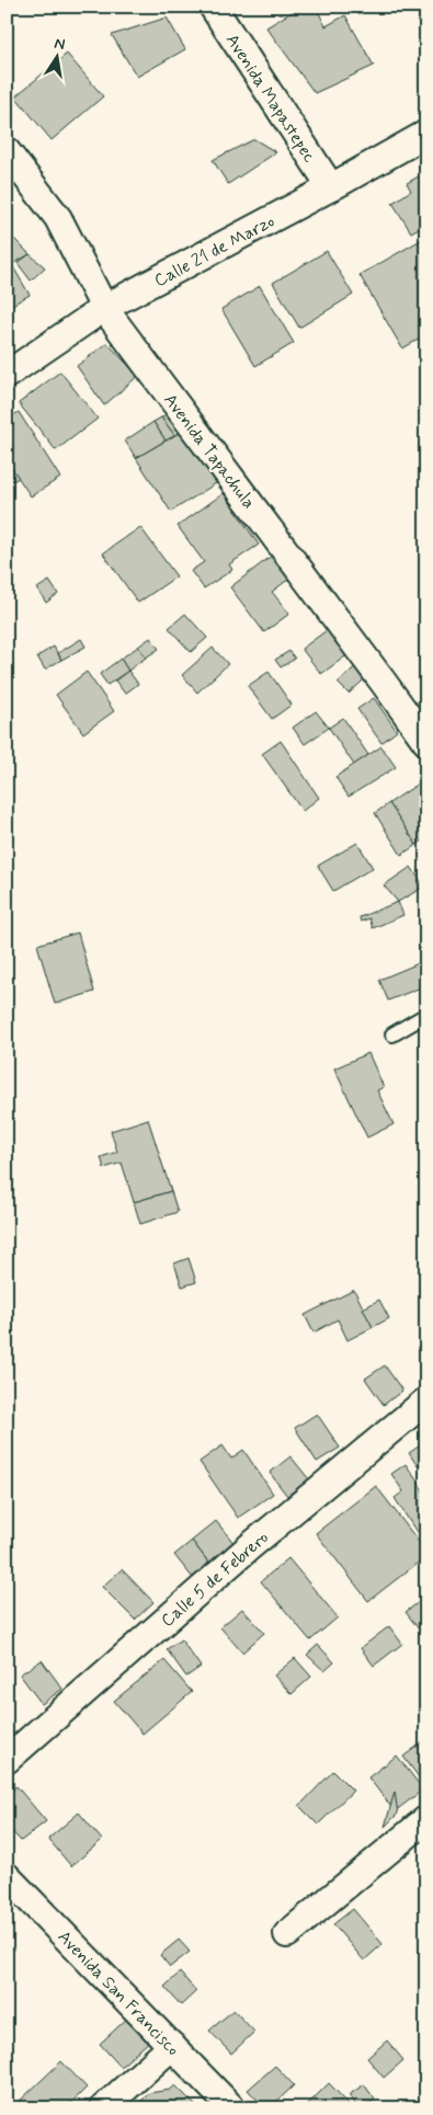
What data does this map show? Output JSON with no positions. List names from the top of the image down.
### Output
{
  "streets": {
    "street": [
      "Avenida Mapastepec",
      "Calle 21 de Marzo",
      "Avenida Tapachula",
      "Calle 5 de Febrero",
      "Avenida San Francisco"
    ]
  },
  "crossings": [
    ["Avenida Mapastepec", "Calle 21 de Marzo"],
    ["Calle 21 de Marzo", "Avenida Tapachula"]
  ],
  "north": "top"
}
